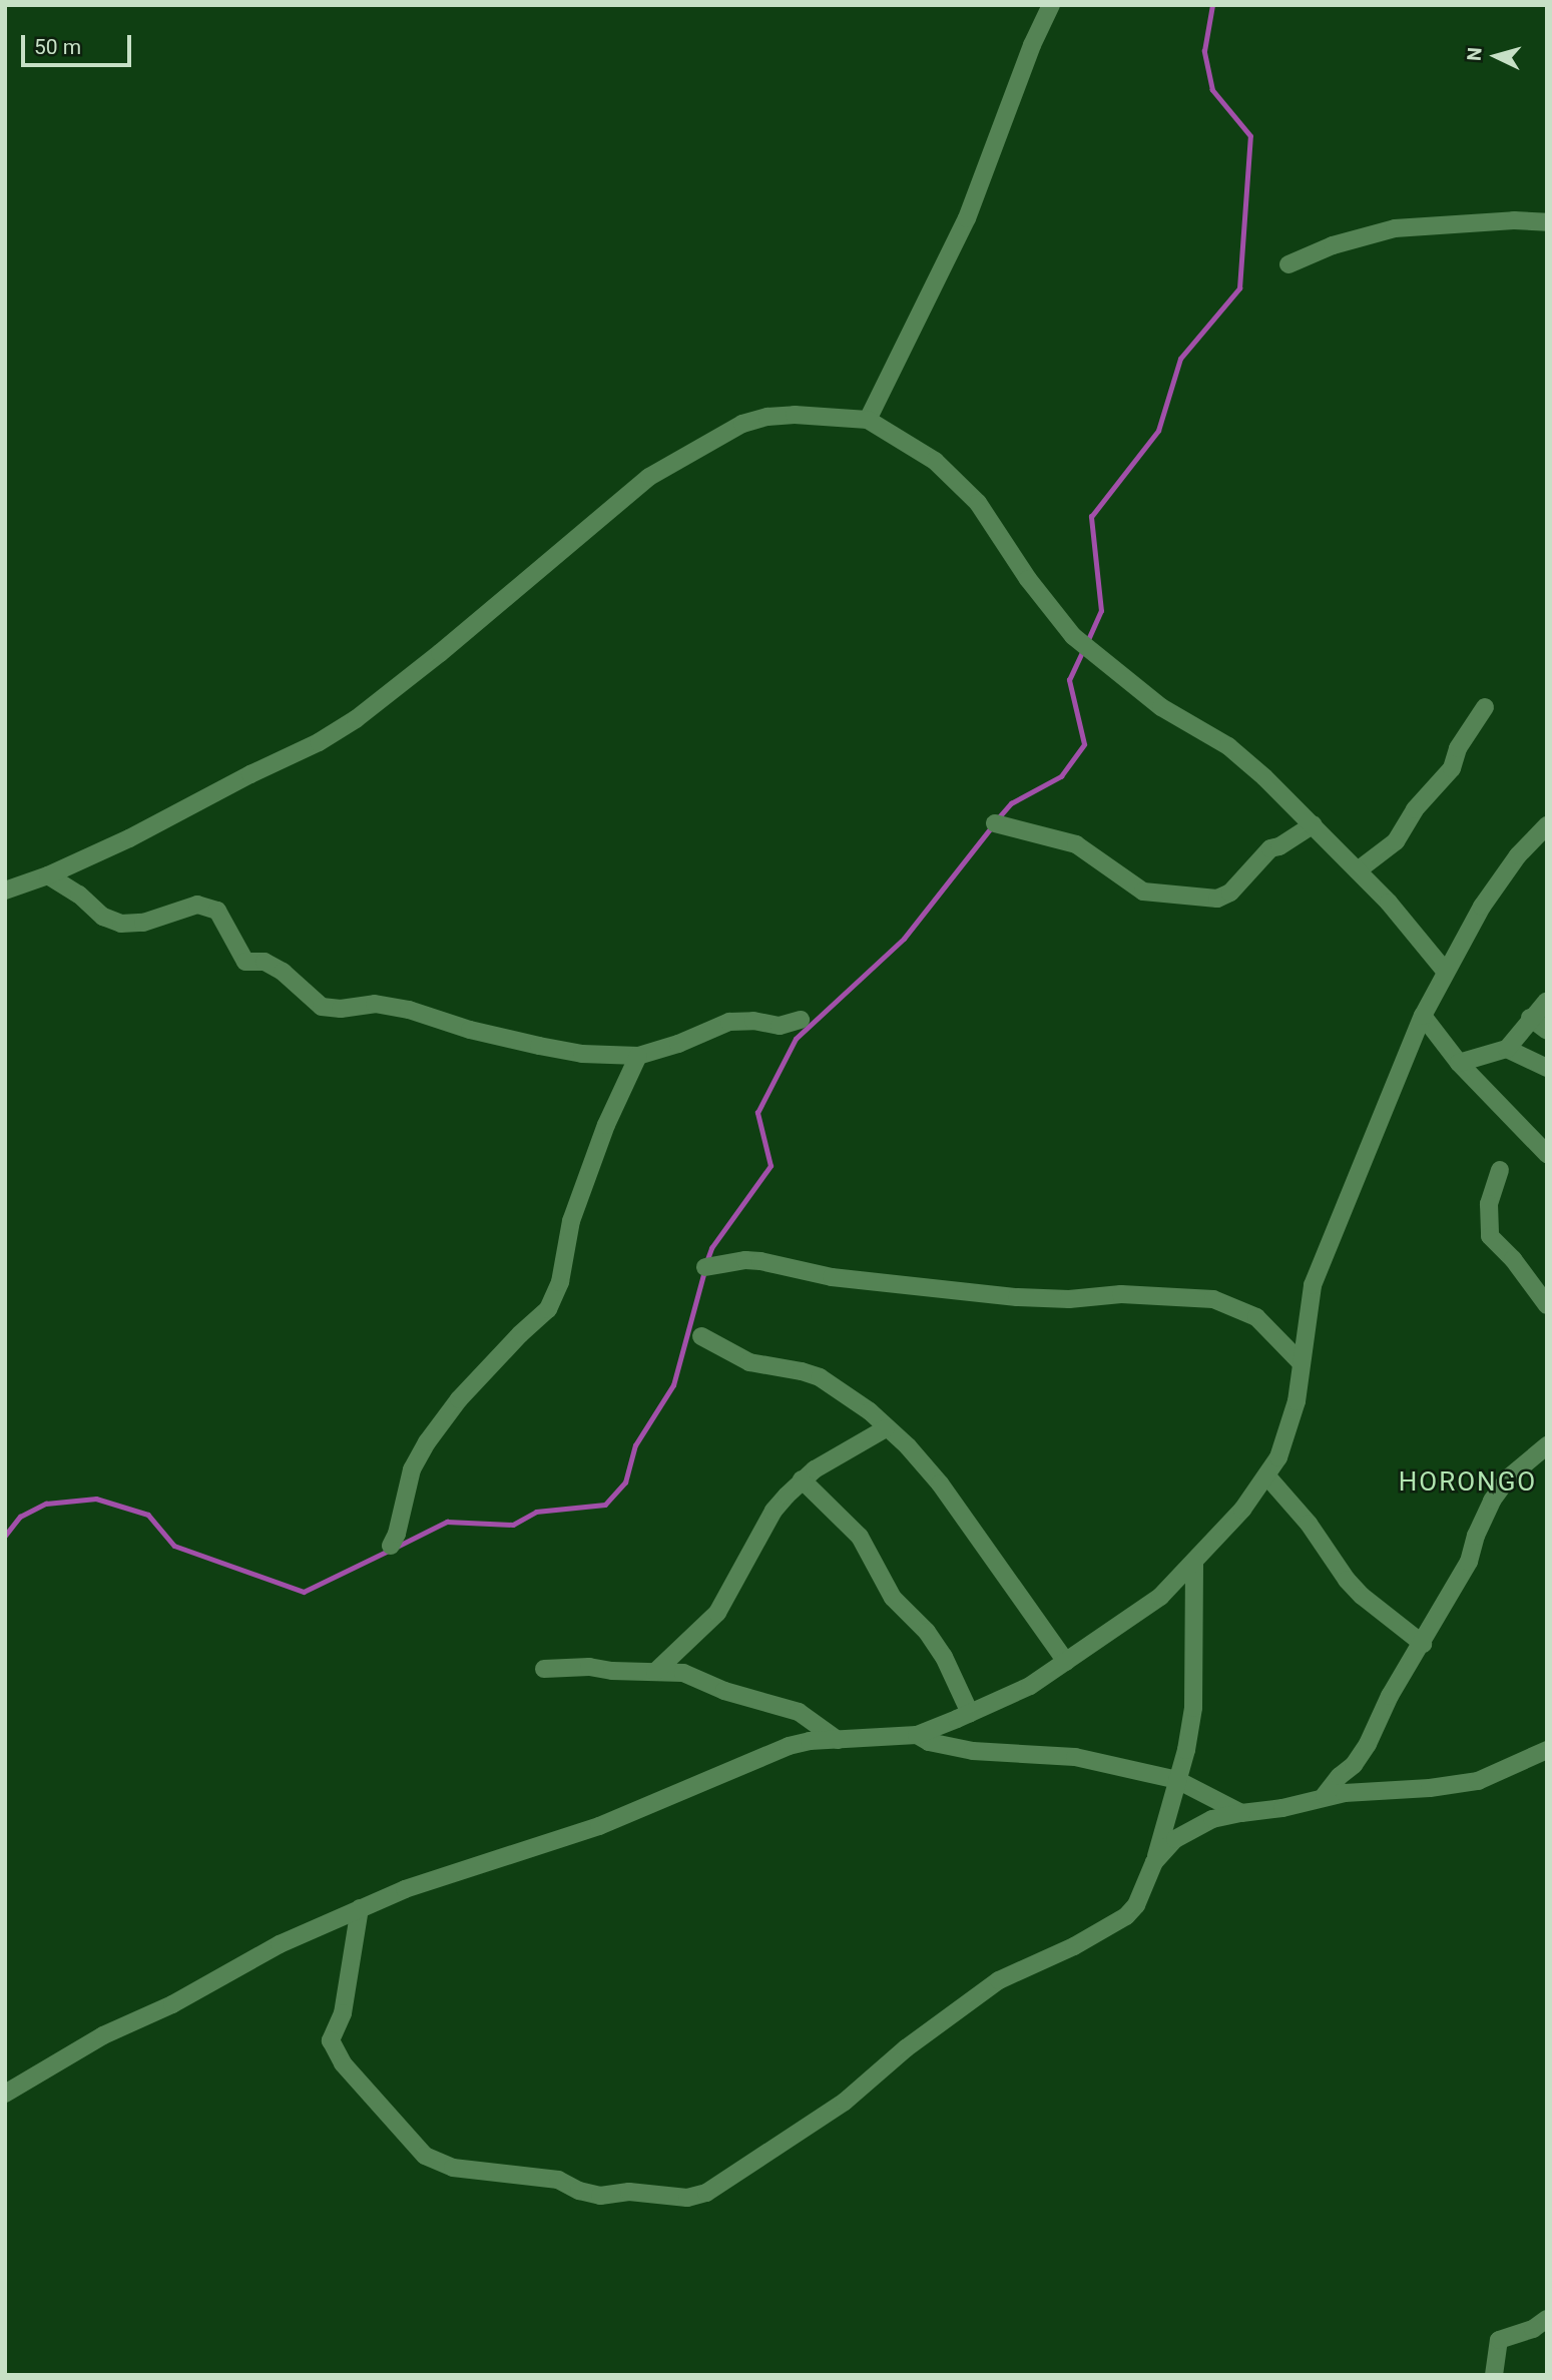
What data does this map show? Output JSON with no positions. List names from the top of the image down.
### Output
{
  "districts": ["HORONGO"],
  "scale_bar": "50 m",
  "north": "left"
}
